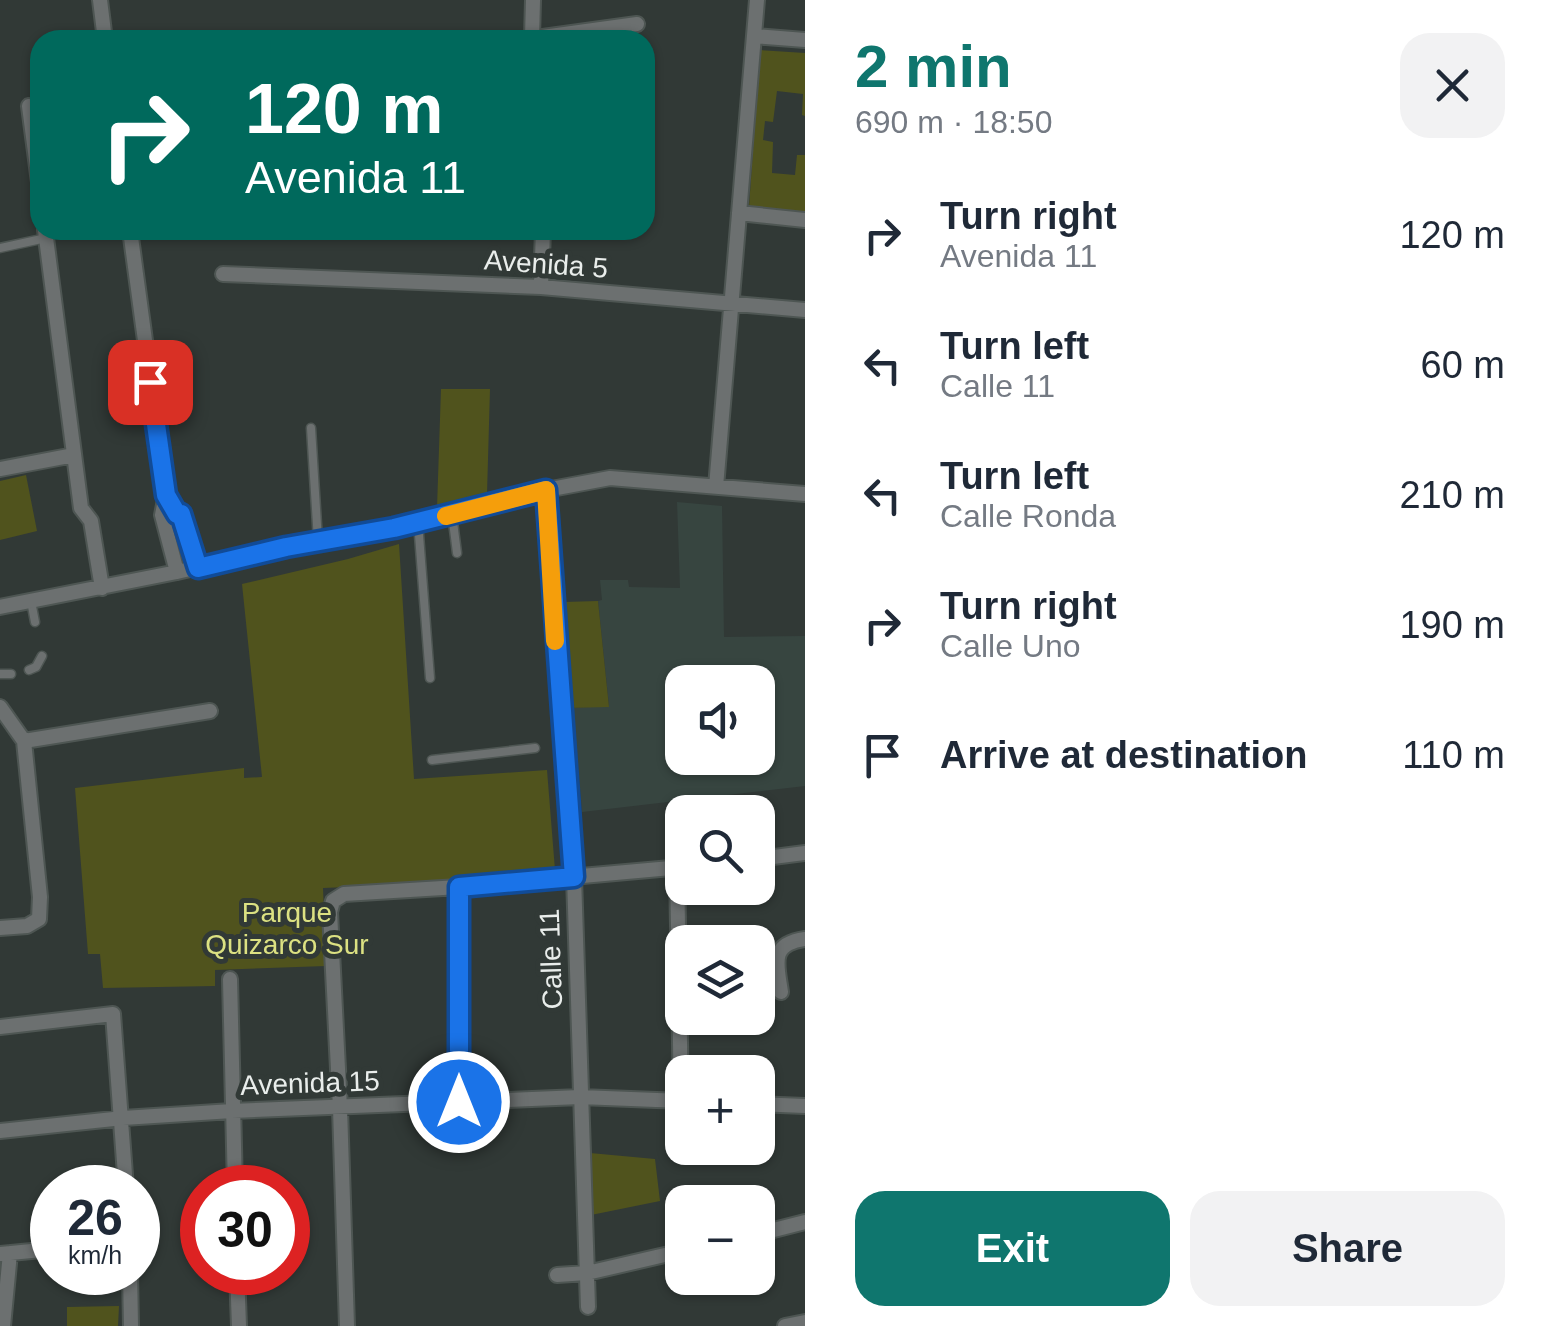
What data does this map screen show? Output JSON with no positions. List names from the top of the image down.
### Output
{
  "streets": {
    "street": ["Avenida 5", "Calle 11", "Avenida 15"]
  },
  "crossings": [
    ["Calle 11", "Avenida 15"]
  ],
  "parks": ["Parque Quizarco Sur"],
  "page": {
    "heading": ["2 min", "690 m · 18:50"],
    "turn": ["120 m", "Avenida 11"],
    "list": [
      {
        "name": "Turn right",
        "note": "Avenida 11",
        "value": "120 m"
      },
      {
        "name": "Turn left",
        "note": "Calle 11",
        "value": "60 m"
      },
      {
        "name": "Turn left",
        "note": "Calle Ronda",
        "value": "210 m"
      },
      {
        "name": "Turn right",
        "note": "Calle Uno",
        "value": "190 m"
      },
      {
        "name": "Arrive at destination",
        "value": "110 m"
      }
    ],
    "map_buttons": ["+", "−"],
    "speed": "26 km/h",
    "limit": "30",
    "buttons": ["Exit", "Share"]
  }
}
